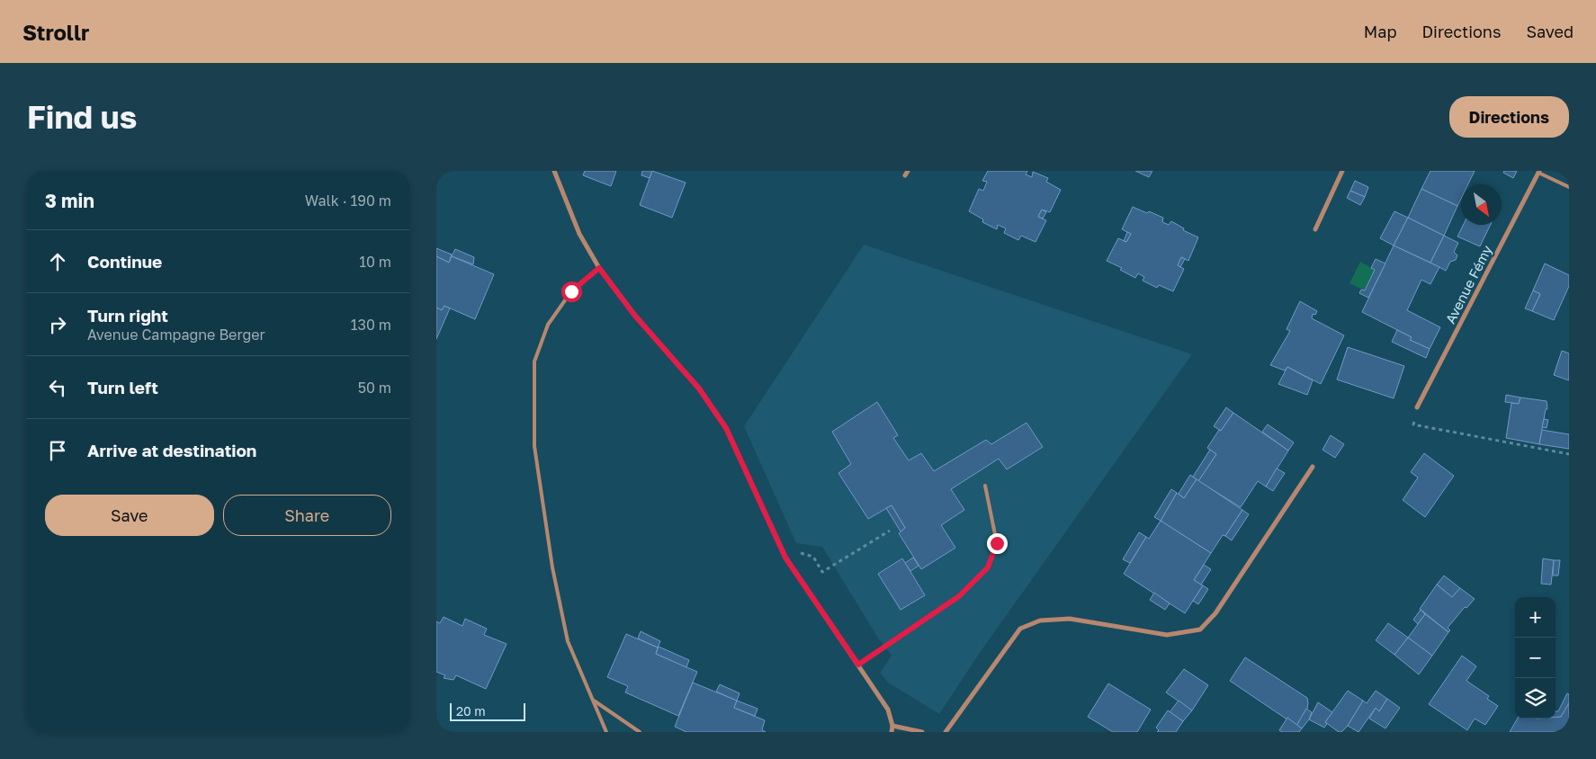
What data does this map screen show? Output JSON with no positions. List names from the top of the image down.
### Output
{
  "streets": {
    "street": ["Avenue Fémy"]
  },
  "scale_bar": "20 m",
  "north": "bottom right",
  "page": {
    "header": "Strollr",
    "nav": ["Map", "Directions", "Saved"],
    "buttons": [
      "Directions",
      ["Save", "Share"]
    ],
    "title": "Find us",
    "heading": ["3 min", "Walk · 190 m"],
    "list": [
      ["Continue", "10 m"],
      ["Turn right", "Avenue Campagne Berger", "130 m"],
      ["Turn left", "50 m"],
      "Arrive at destination"
    ],
    "map_buttons": ["+", "−"],
    "scale": "20 m"
  }
}
